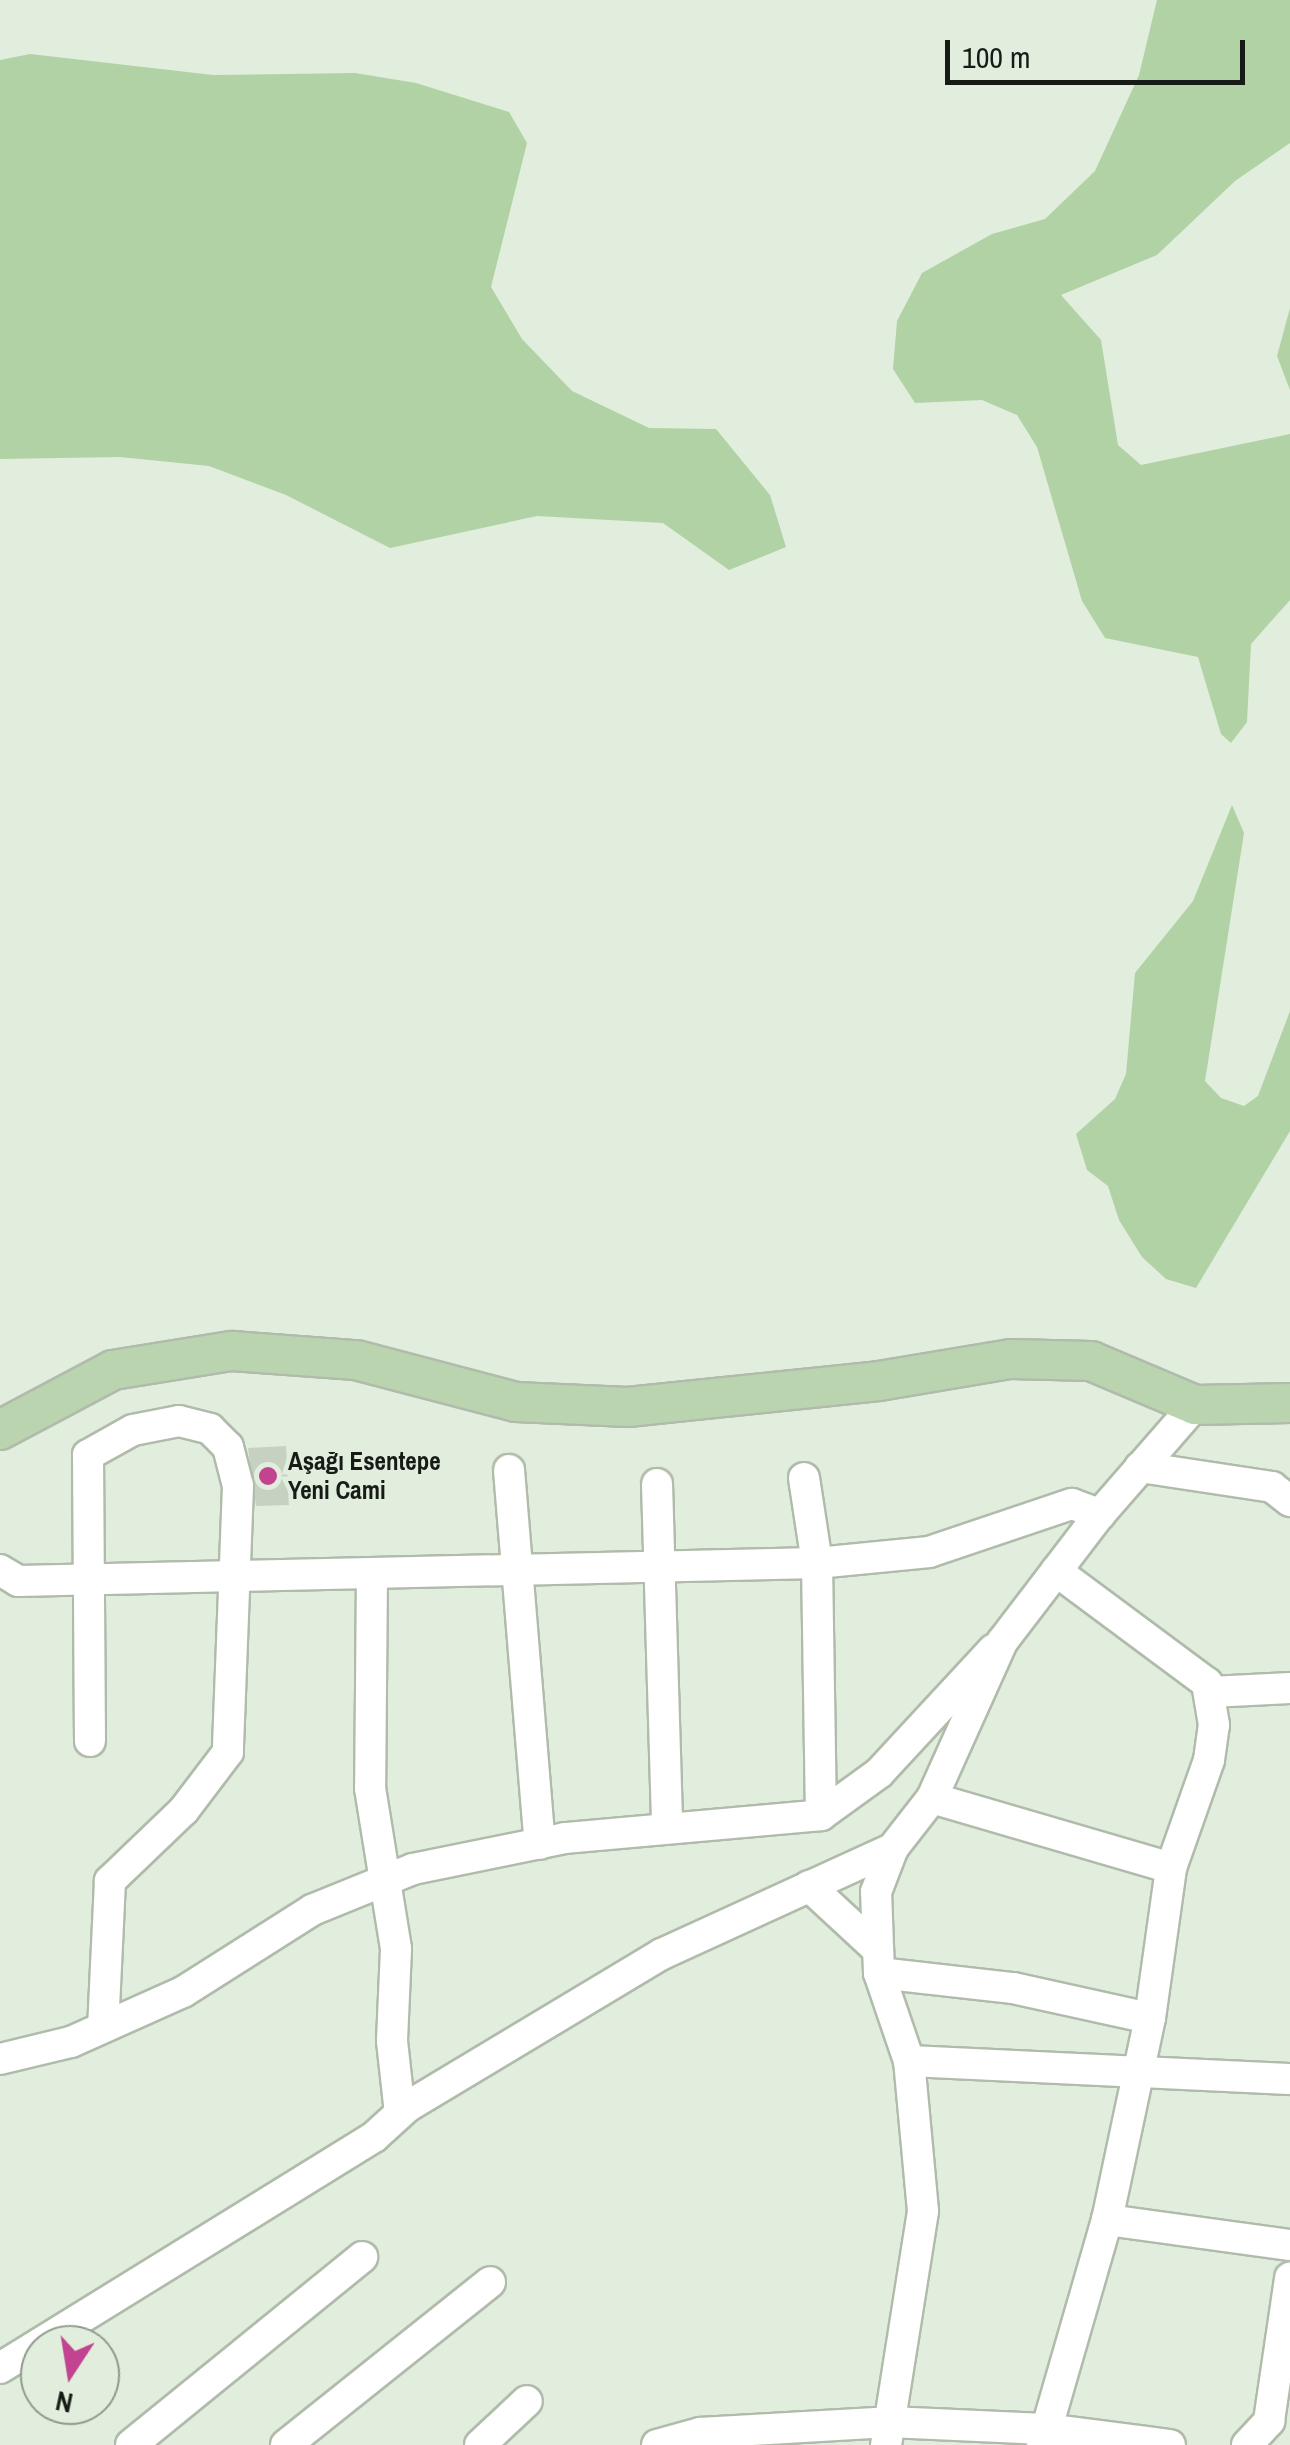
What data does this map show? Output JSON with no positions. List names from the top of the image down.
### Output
{
  "places": ["Aşağı Esentepe Yeni Cami"],
  "scale_bar": "100 m",
  "north": "bottom"
}
